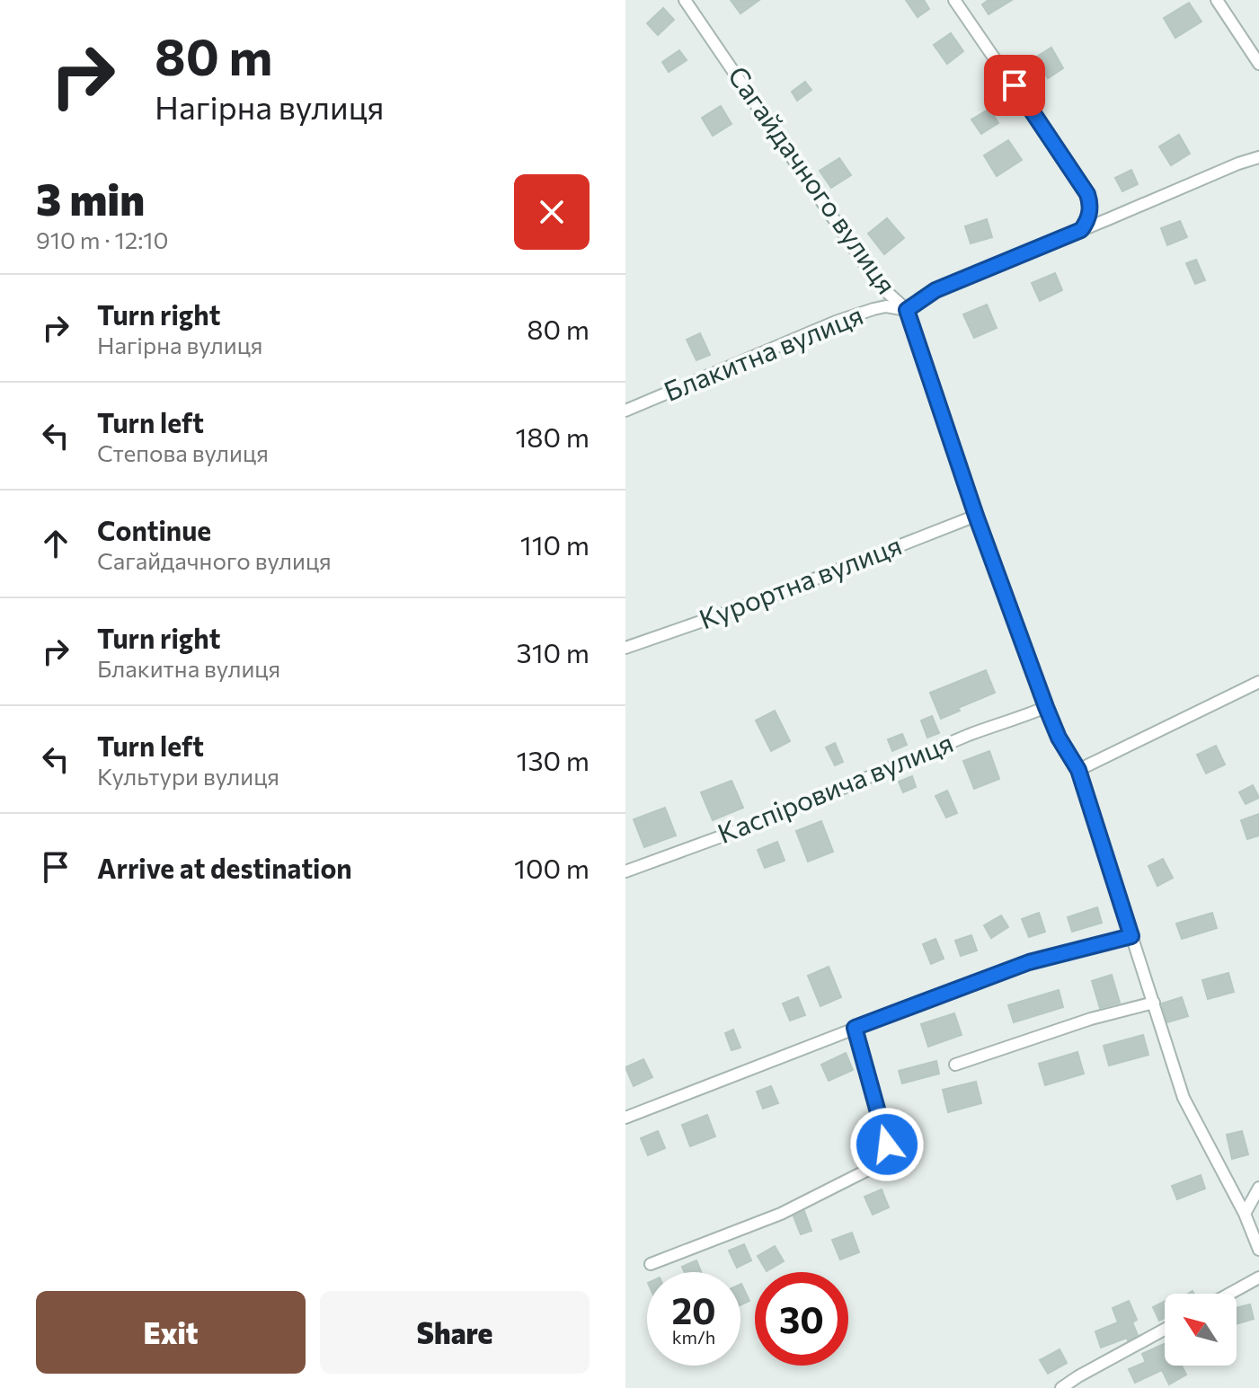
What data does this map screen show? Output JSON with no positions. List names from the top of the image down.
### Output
{
  "streets": {
    "street": [
      "Сагайдачного вулиця",
      "Блакитна вулиця",
      "Курортна вулиця",
      "Каспіровича вулиця"
    ]
  },
  "crossings": [
    ["Сагайдачного вулиця", "Блакитна вулиця"],
    ["Сагайдачного вулиця", "Курортна вулиця"],
    ["Сагайдачного вулиця", "Каспіровича вулиця"]
  ],
  "north": "top left",
  "page": {
    "turn": ["80 m", "Нагірна вулиця"],
    "heading": ["3 min", "910 m · 12:10"],
    "list": [
      {
        "name": "Turn right",
        "note": "Нагірна вулиця",
        "value": "80 m"
      },
      {
        "name": "Turn left",
        "note": "Степова вулиця",
        "value": "180 m"
      },
      {
        "name": "Continue",
        "note": "Сагайдачного вулиця",
        "value": "110 m"
      },
      {
        "name": "Turn right",
        "note": "Блакитна вулиця",
        "value": "310 m"
      },
      {
        "name": "Turn left",
        "note": "Культури вулиця",
        "value": "130 m"
      },
      {
        "name": "Arrive at destination",
        "value": "100 m"
      }
    ],
    "speed": "20 km/h",
    "limit": "30",
    "buttons": ["Exit", "Share"]
  }
}
